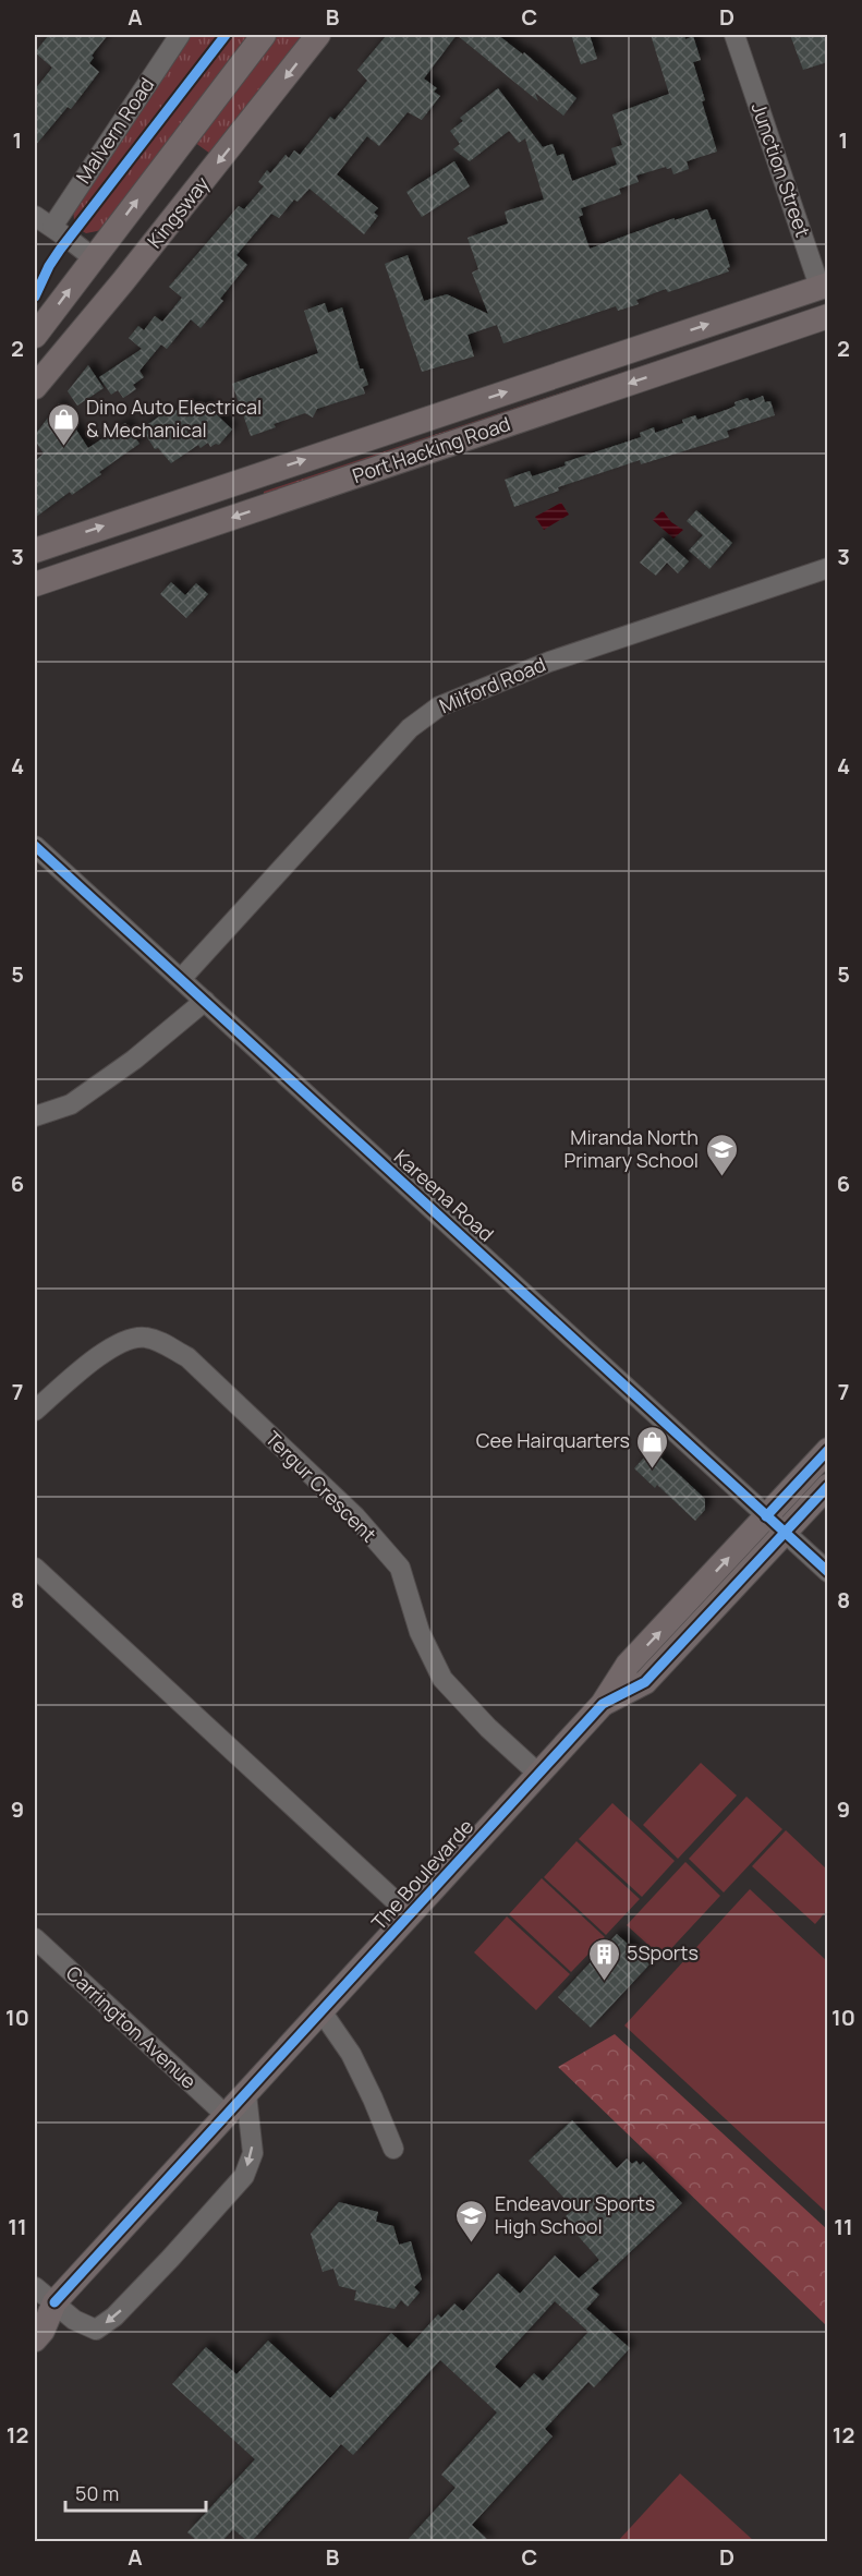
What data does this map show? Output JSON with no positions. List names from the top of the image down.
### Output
{
  "streets": {
    "main road": ["Kingsway", "Port Hacking Road", "The Boulevarde"],
    "street": [
      "Malvern Road",
      "Junction Street",
      "Milford Road",
      "Kareena Road",
      "Tergur Crescent",
      "Carrington Avenue"
    ]
  },
  "crossings": [
    ["Junction Street", "Port Hacking Road"],
    ["Milford Road", "Kareena Road"],
    ["Kareena Road", "The Boulevarde"],
    ["Tergur Crescent", "The Boulevarde"],
    ["The Boulevarde", "Carrington Avenue"]
  ],
  "places": {
    "shop": ["Dino Auto Electrical & Mechanical", "Cee Hairquarters"],
    "school or university": ["Miranda North Primary School", "Endeavour Sports High School"],
    "building": ["5Sports"]
  },
  "scale_bar": "50 m",
  "grid": {
    "columns": [
      "A",
      "B",
      "C",
      "D"
    ],
    "rows": [
      "1",
      "2",
      "3",
      "4",
      "5",
      "6",
      "7",
      "8",
      "9",
      "10",
      "11",
      "12"
    ]
  }
}
